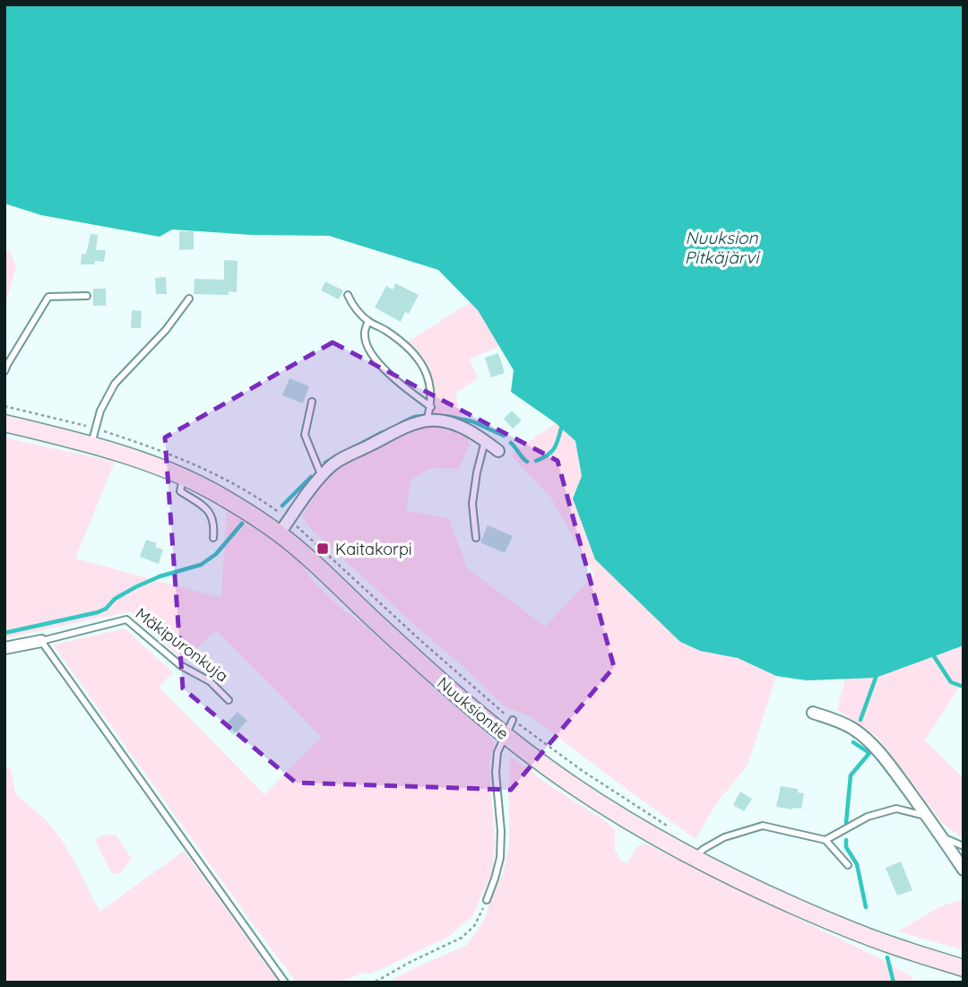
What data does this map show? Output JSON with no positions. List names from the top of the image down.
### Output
{
  "streets": {
    "street": ["Mäkipuronkuja", "Nuuksiontie"]
  },
  "water": ["Nuuksion Pitkäjärvi"],
  "places": {
    "transit": ["Kaitakorpi"]
  }
}
